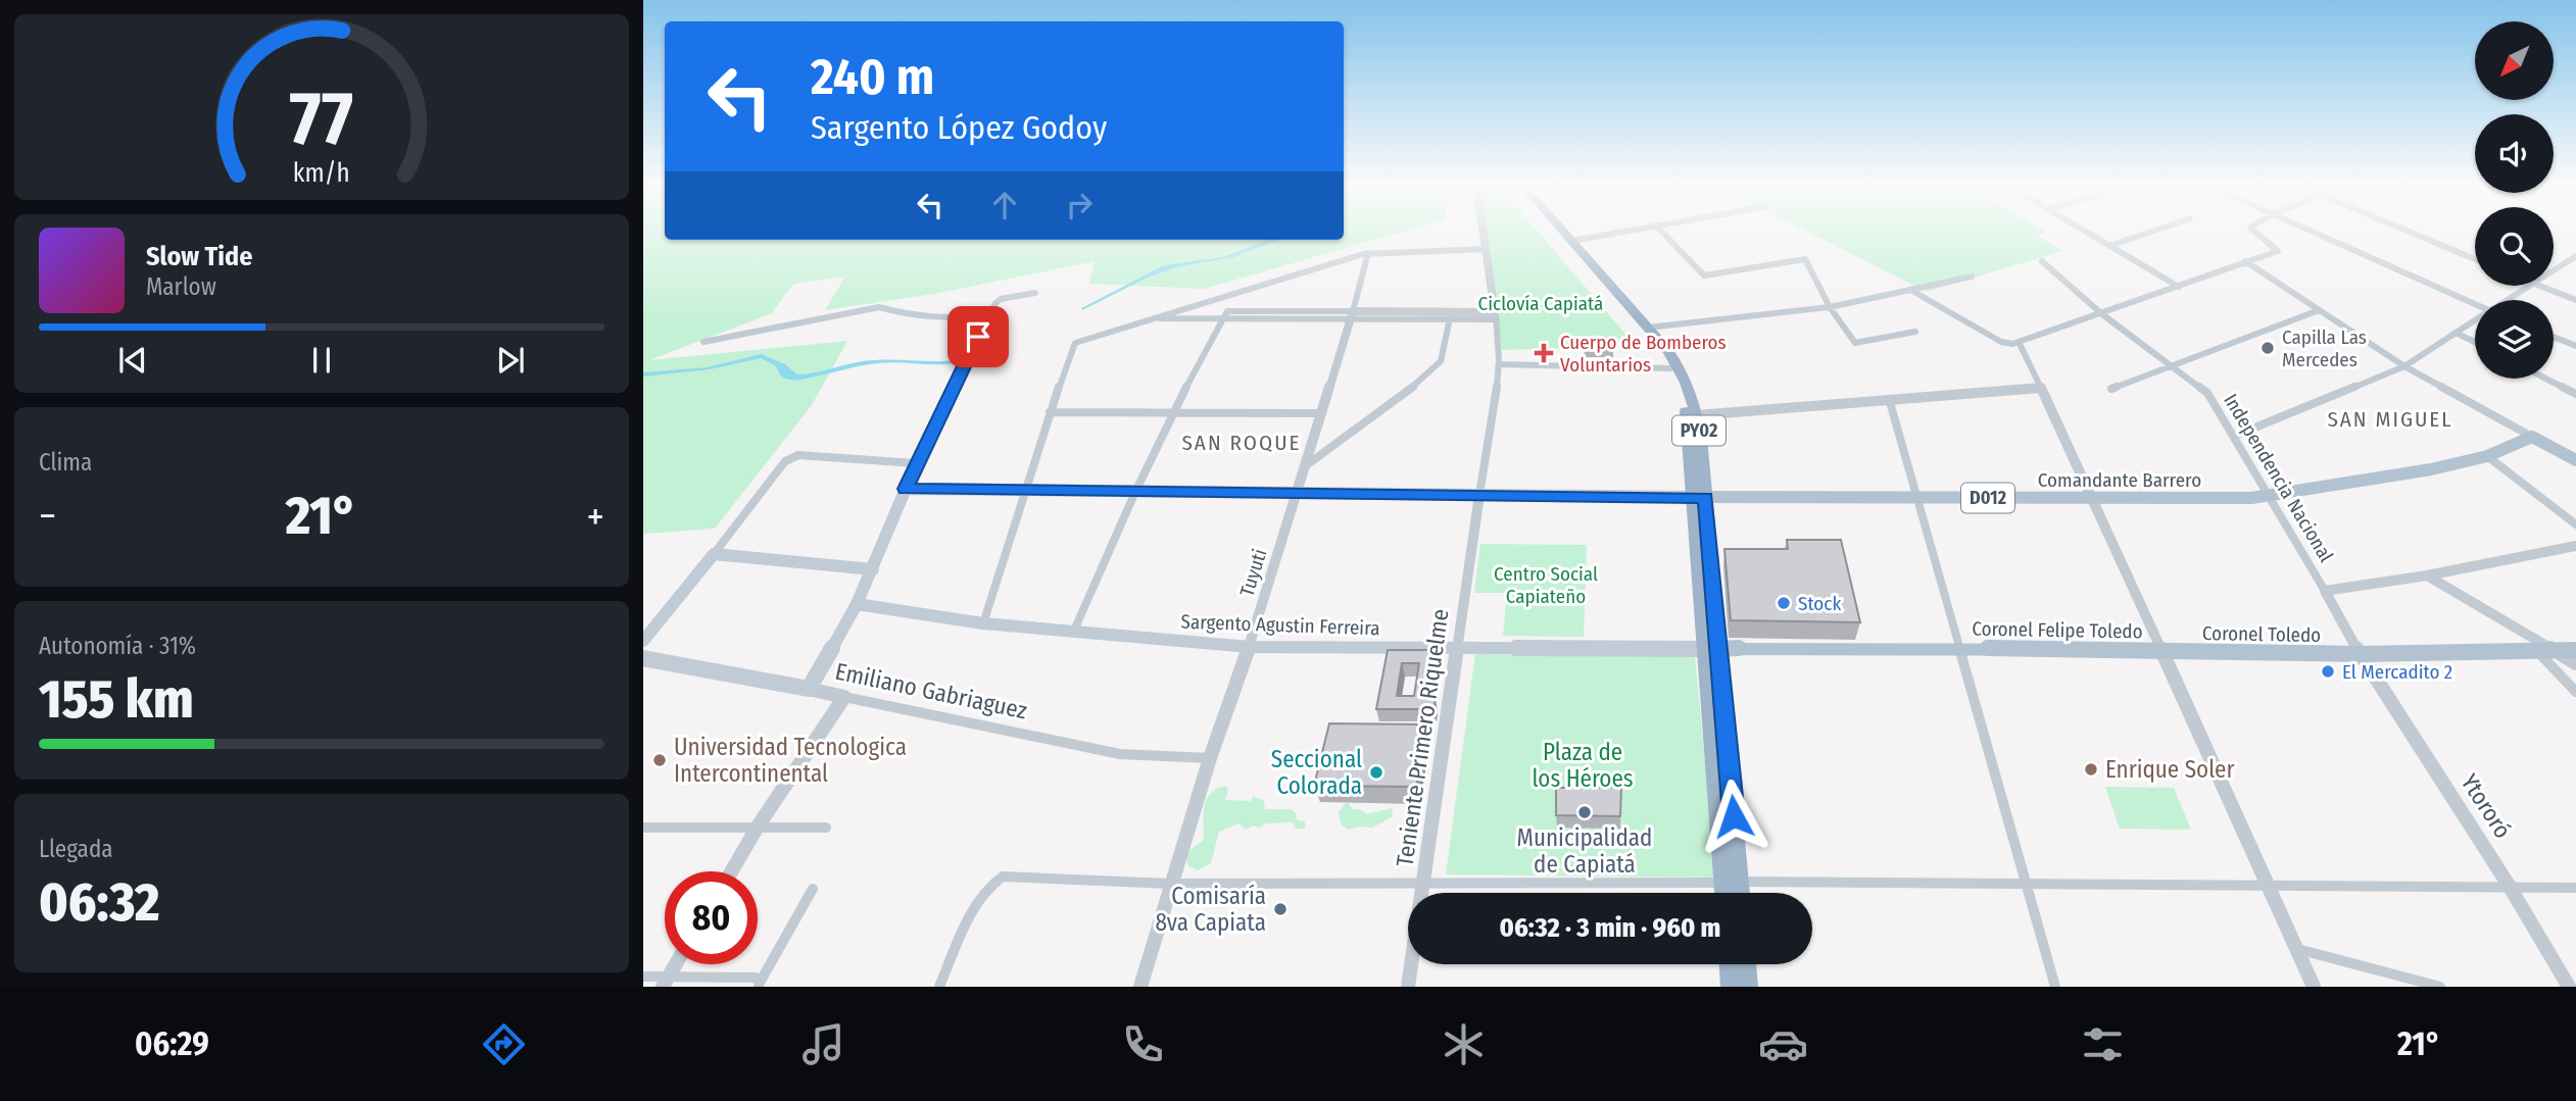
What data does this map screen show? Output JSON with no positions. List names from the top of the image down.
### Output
{
  "streets": {
    "highway": ["PY02"],
    "main road": [
      "Comandante Barrero",
      "D012",
      "Sargento Agustin Ferreira",
      "Coronel Felipe Toledo",
      "Coronel Toledo",
      "Emiliano Gabriaguez"
    ],
    "street": [
      "Independencia Nacional",
      "Tuyuti",
      "Teniente Primero Riquelme",
      "Ytororó"
    ]
  },
  "crossings": [
    ["PY02", "Comandante Barrero"],
    ["PY02", "D012"],
    ["PY02", "Sargento Agustin Ferreira"],
    ["PY02", "Coronel Felipe Toledo"],
    ["Independencia Nacional", "Comandante Barrero"],
    ["Independencia Nacional", "Coronel Toledo"],
    ["Independencia Nacional", "Ytororó"],
    ["Comandante Barrero", "D012"],
    ["D012", "Tuyuti"],
    ["D012", "Teniente Primero Riquelme"],
    ["Tuyuti", "Sargento Agustin Ferreira"],
    ["Tuyuti", "Emiliano Gabriaguez"],
    ["Sargento Agustin Ferreira", "Coronel Felipe Toledo"],
    ["Sargento Agustin Ferreira", "Teniente Primero Riquelme"],
    ["Coronel Felipe Toledo", "Coronel Toledo"],
    ["Coronel Toledo", "Ytororó"]
  ],
  "districts": ["SAN MIGUEL", "SAN ROQUE"],
  "parks": ["Ciclovía Capiatá", "Centro Social Capiateño", "Plaza de los Héroes"],
  "places": {
    "other": [
      "Capilla Las Mercedes",
      "Stock",
      "El Mercadito 2",
      "Universidad Tecnologica Intercontinental",
      "Enrique Soler",
      "Seccional Colorada",
      "Municipalidad de Capiatá",
      "Comisaría 8va Capiata"
    ],
    "health": ["Cuerpo de Bomberos Voluntarios"]
  },
  "north": "bottom left",
  "page": {
    "turn": ["240 m", "Sargento López Godoy"],
    "song": ["Slow Tide", "Marlow"],
    "tile": [
      "Clima",
      ["Autonomía · 31%", "155 km"],
      ["Llegada", "06:32"]
    ],
    "heat": ["−", "21°", "+"],
    "limit": "80",
    "trip": "06:32 · 3 min · 960 m",
    "tabs": ["06:29", "21°"],
    "gauge": ["77", "km/h"]
  }
}
